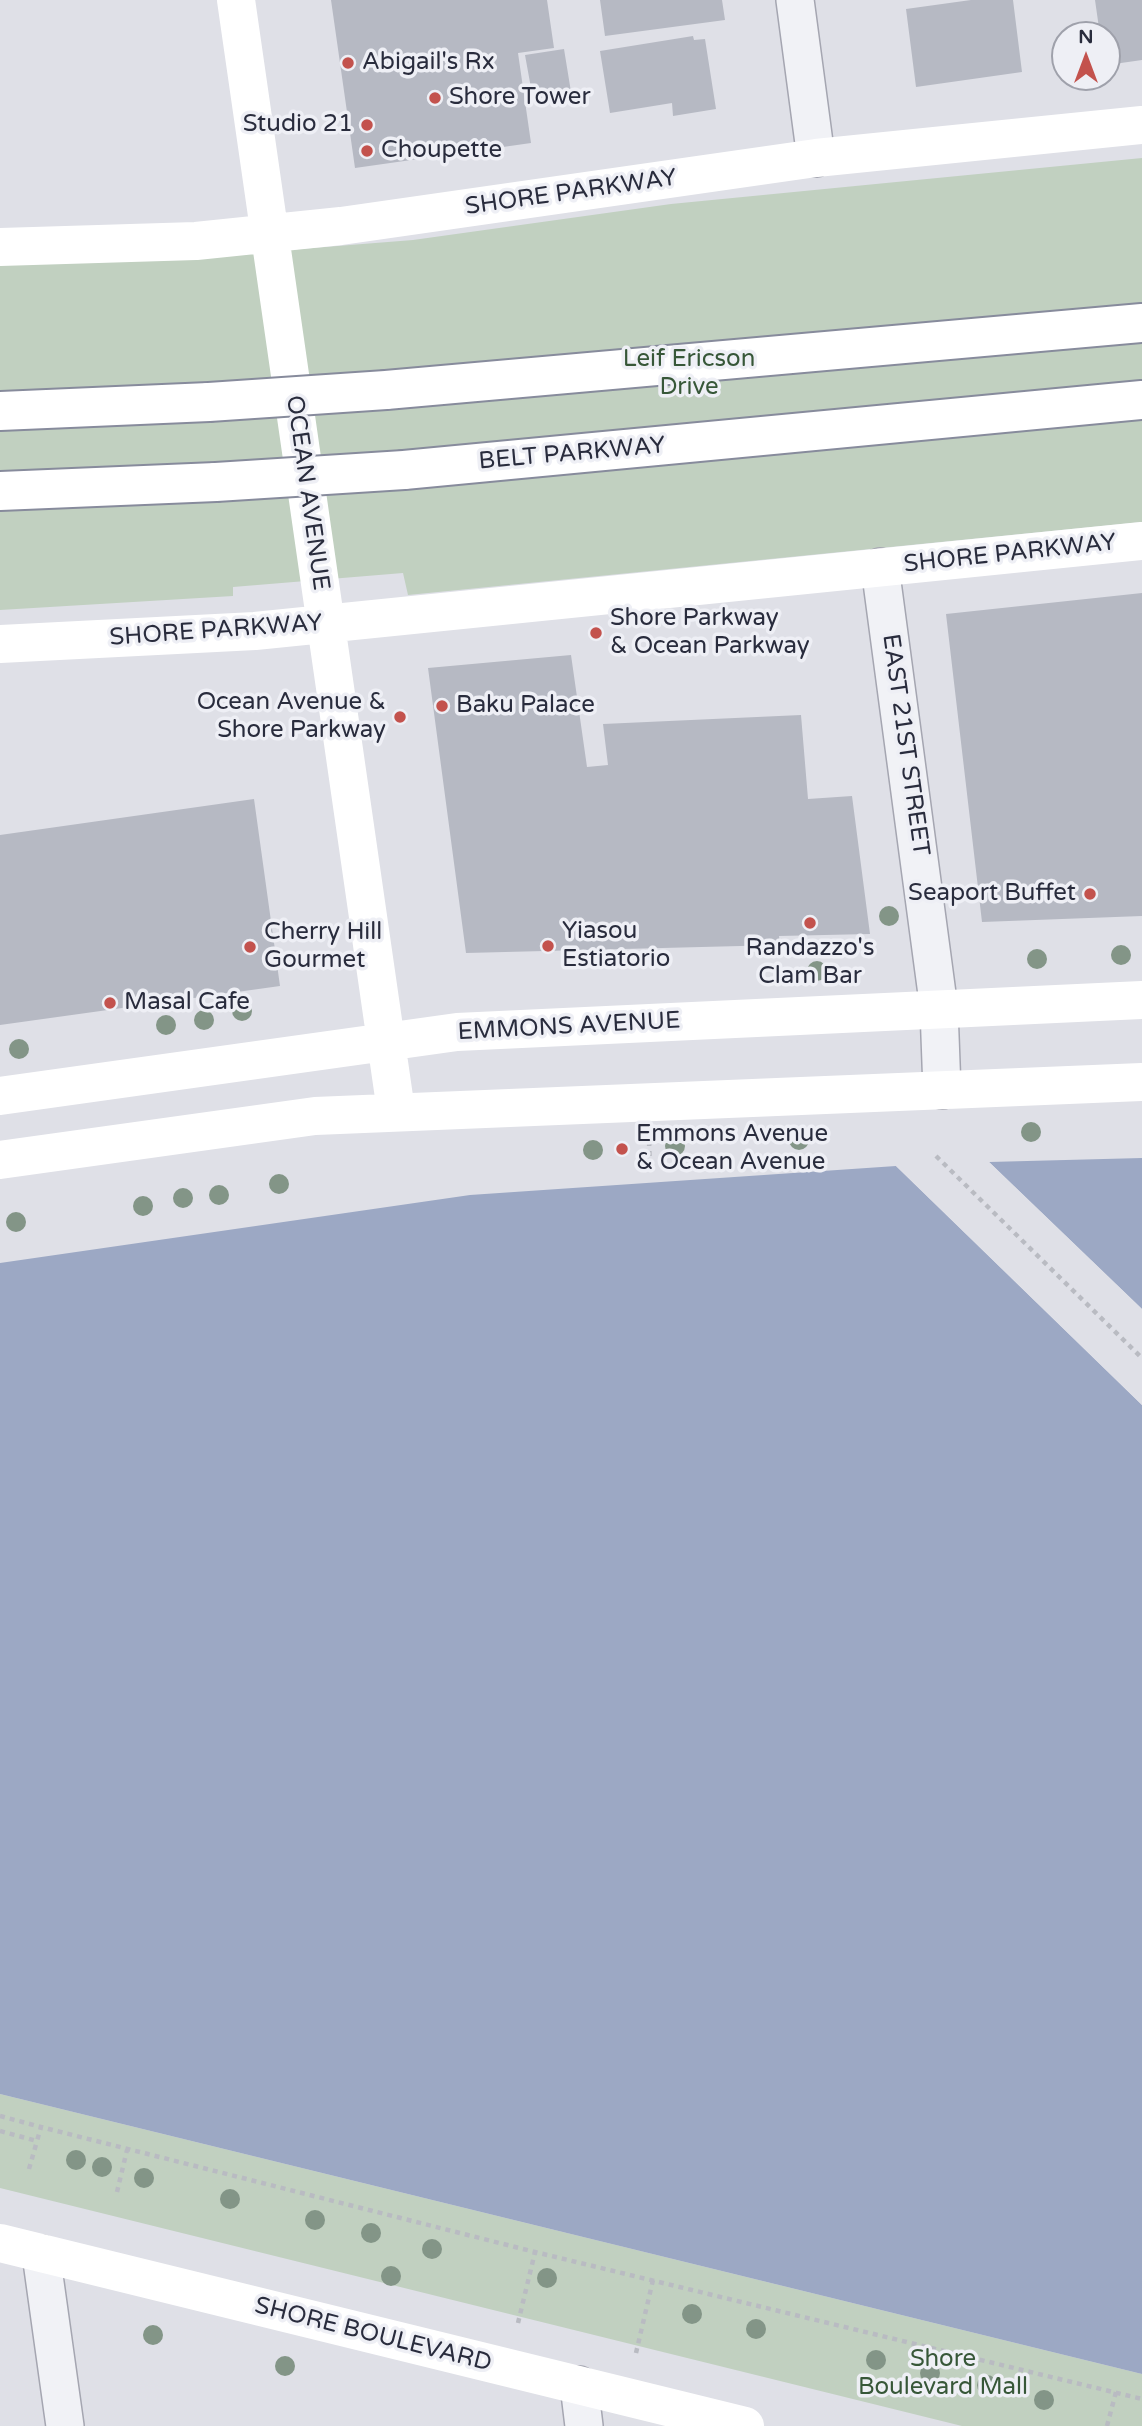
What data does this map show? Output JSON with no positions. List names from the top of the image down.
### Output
{
  "streets": {
    "main road": [
      "SHORE PARKWAY",
      "BELT PARKWAY",
      "OCEAN AVENUE",
      "EMMONS AVENUE",
      "SHORE BOULEVARD"
    ],
    "street": ["EAST 21ST STREET"]
  },
  "crossings": [
    ["SHORE PARKWAY", "OCEAN AVENUE"],
    ["SHORE PARKWAY", "EAST 21ST STREET"],
    ["OCEAN AVENUE", "EMMONS AVENUE"],
    ["EAST 21ST STREET", "EMMONS AVENUE"]
  ],
  "parks": ["Leif Ericson Drive", "Shore Boulevard Mall"],
  "places": [
    "Abigail's Rx",
    "Shore Tower",
    "Studio 21",
    "Choupette",
    "Shore Parkway & Ocean Parkway",
    "Baku Palace",
    "Ocean Avenue & Shore Parkway",
    "Seaport Buffet",
    "Randazzo's Clam Bar",
    "Yiasou Estiatorio",
    "Cherry Hill Gourmet",
    "Masal Cafe",
    "Emmons Avenue & Ocean Avenue"
  ],
  "north": "top"
}
